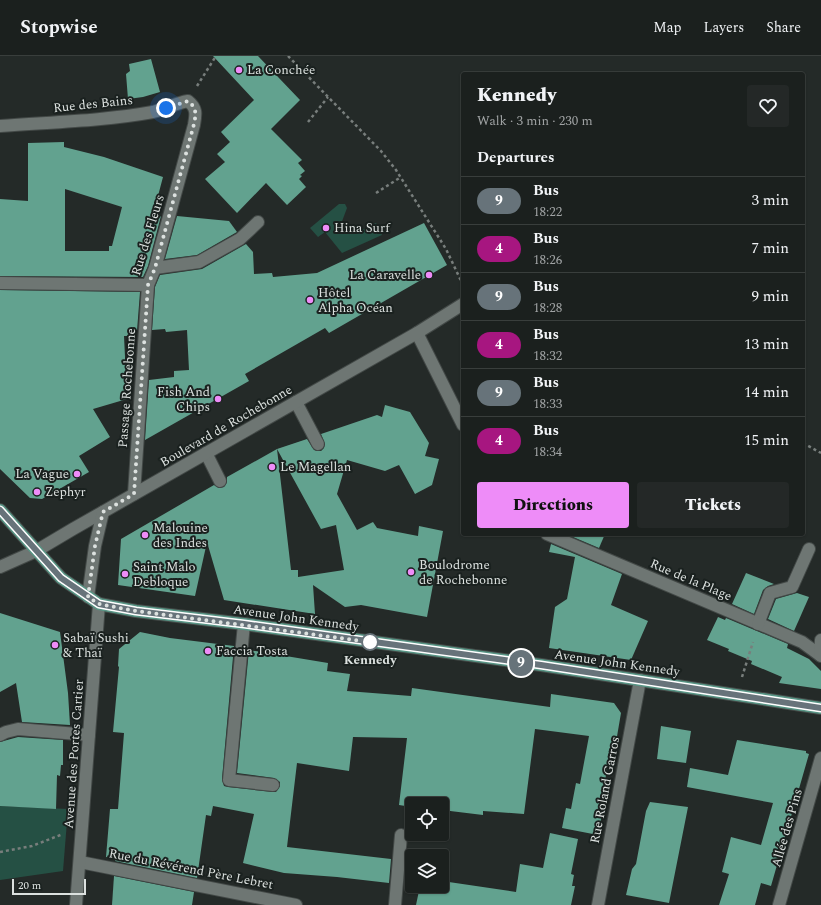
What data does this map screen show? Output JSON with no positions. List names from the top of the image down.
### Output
{
  "streets": {
    "main road": ["Avenue John Kennedy"],
    "street": [
      "Rue des Bains",
      "Rue des Fleurs",
      "Passage Rochebonne",
      "Boulevard de Rochebonne",
      "Rue de la Plage",
      "Avenue des Portes Cartier",
      "Rue Roland Garros",
      "Allée des Pins",
      "Rue du Révérend Père Lebret"
    ]
  },
  "crossings": [
    ["Rue des Bains", "Rue des Fleurs"],
    ["Rue des Fleurs", "Passage Rochebonne"],
    ["Passage Rochebonne", "Boulevard de Rochebonne"],
    ["Avenue John Kennedy", "Avenue des Portes Cartier"],
    ["Avenue John Kennedy", "Rue Roland Garros"],
    ["Avenue des Portes Cartier", "Rue du Révérend Père Lebret"]
  ],
  "places": [
    "La Conchée",
    "Hina Surf",
    "La Caravelle",
    "Hôtel Alpha Océan",
    "Fish And Chips",
    "Le Magellan",
    "La Vague",
    "Zephyr",
    "Malouine des Indes",
    "Boulodrome de Rochebonne",
    "Saint Malo Debloque",
    "Kennedy",
    "Sabaï Sushi & Thaï",
    "Faccia Tosta"
  ],
  "lines": ["bus line 9"],
  "scale_bar": "20 m",
  "page": {
    "header": "Stopwise",
    "nav": ["Map", "Layers", "Share"],
    "on_map": "9",
    "heading": [
      ["Kennedy", "Walk · 3 min · 230 m"],
      "Departures"
    ],
    "list": [
      {
        "mark": "9",
        "name": "Bus",
        "note": "18:22",
        "value": "3 min"
      },
      {
        "mark": "4",
        "name": "Bus",
        "note": "18:26",
        "value": "7 min"
      },
      {
        "mark": "9",
        "name": "Bus",
        "note": "18:28",
        "value": "9 min"
      },
      {
        "mark": "4",
        "name": "Bus",
        "note": "18:32",
        "value": "13 min"
      },
      {
        "mark": "9",
        "name": "Bus",
        "note": "18:33",
        "value": "14 min"
      },
      {
        "mark": "4",
        "name": "Bus",
        "note": "18:34",
        "value": "15 min"
      }
    ],
    "buttons": ["Directions", "Tickets"],
    "scale": "20 m"
  }
}
